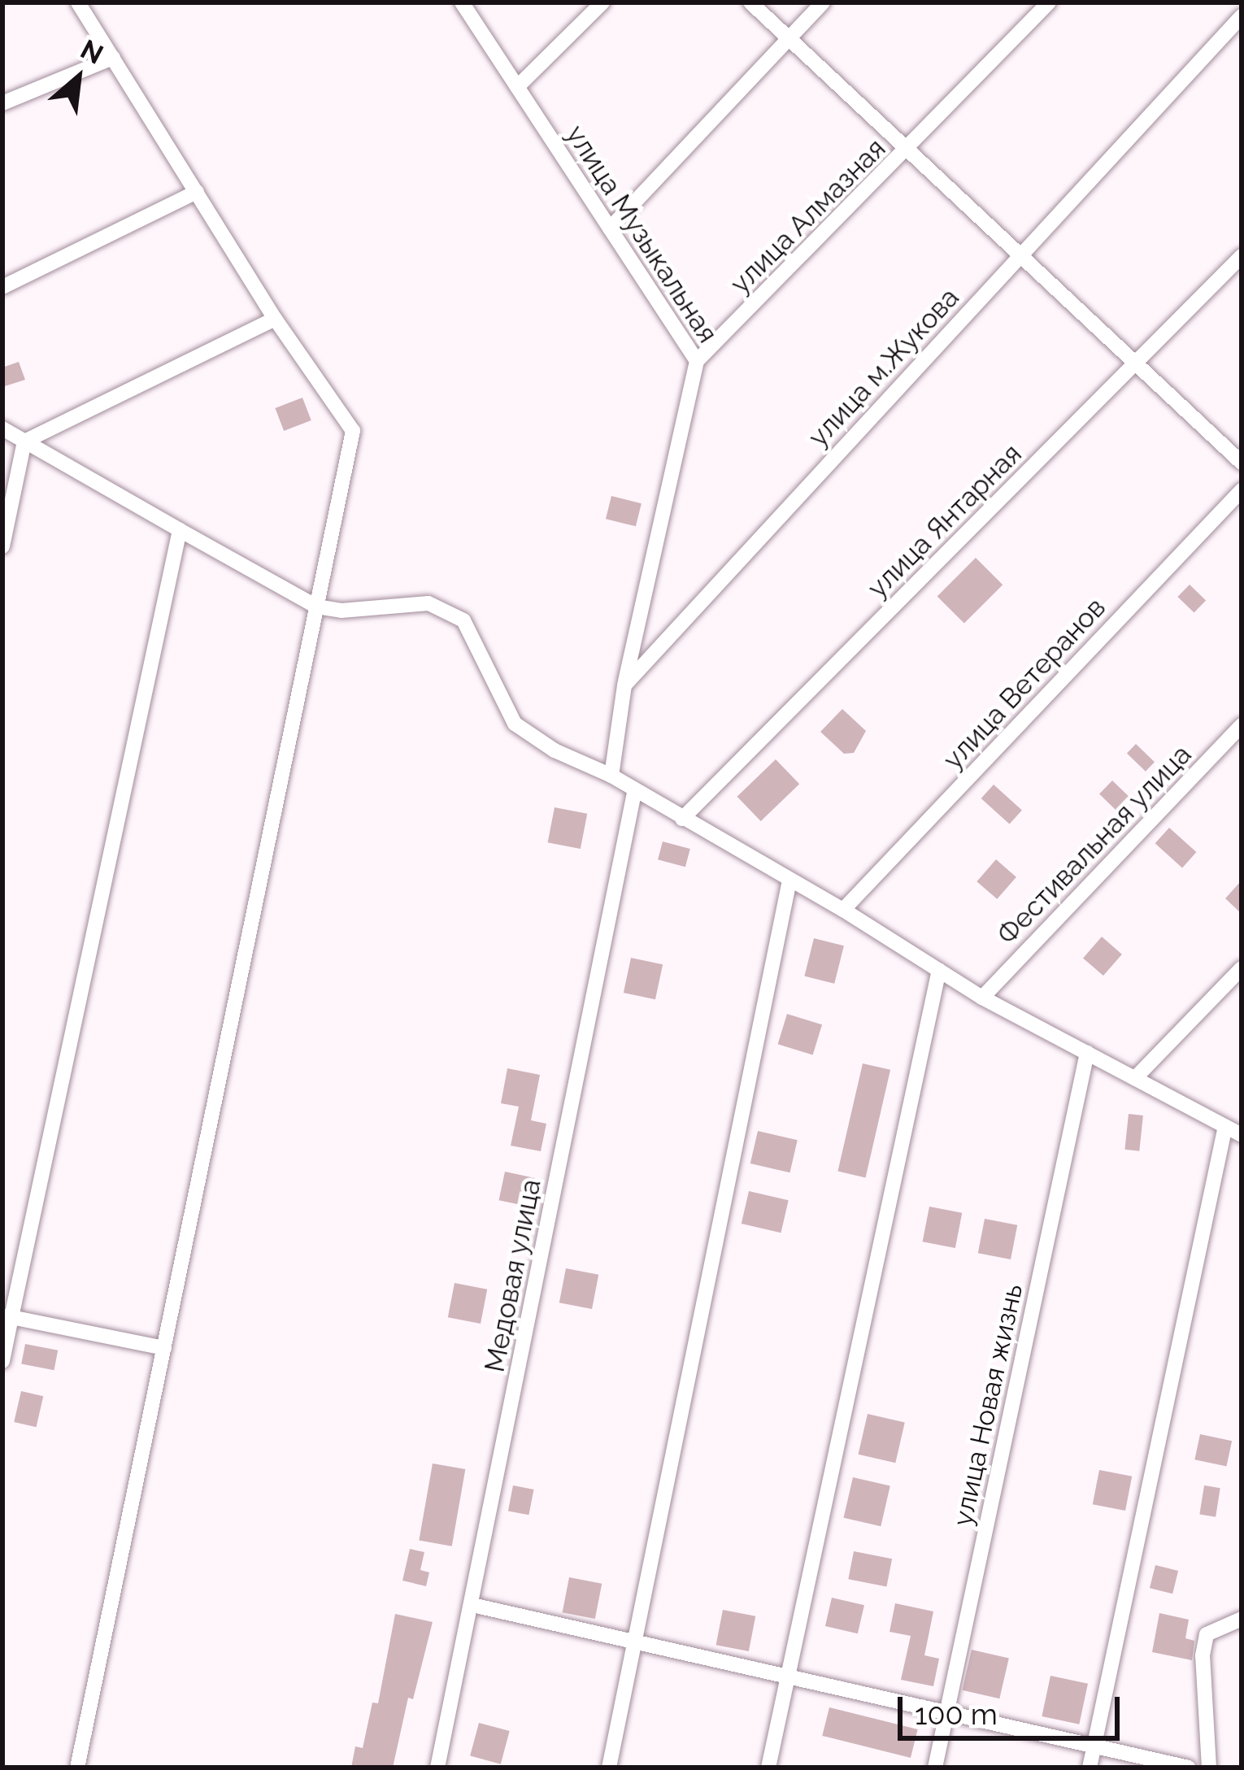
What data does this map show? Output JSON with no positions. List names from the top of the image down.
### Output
{
  "streets": {
    "street": [
      "улица Алмазная",
      "улица Музыкальная",
      "улица м.Жукова",
      "улица Янтарная",
      "улица Ветеранов",
      "Фестивальная улица",
      "Медовая улица",
      "улица Новая жизнь"
    ]
  },
  "crossings": [
    ["улица Алмазная", "улица Музыкальная"],
    ["улица Музыкальная", "улица м.Жукова"]
  ],
  "scale_bar": "100 m",
  "north": "top right"
}
